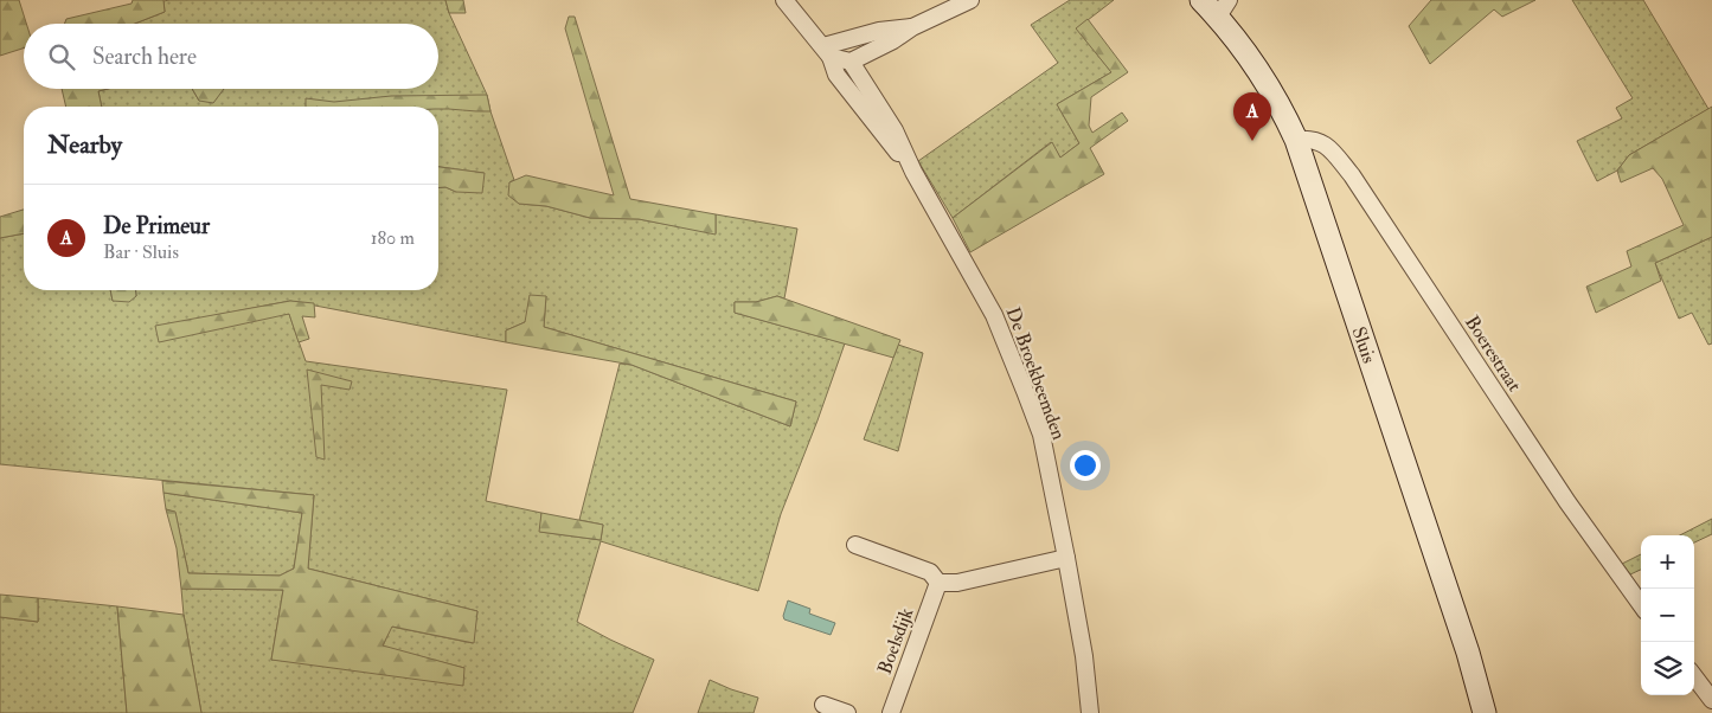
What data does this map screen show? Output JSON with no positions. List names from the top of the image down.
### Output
{
  "streets": {
    "street": [
      "Sluis",
      "Boerestraat",
      "De Broekbeemden",
      "Boelsdijk"
    ]
  },
  "crossings": [
    ["Sluis", "Boerestraat"]
  ],
  "page": {
    "search": "Search here",
    "pins": "A",
    "heading": "Nearby",
    "list": [
      {
        "mark": "A",
        "name": "De Primeur",
        "note": "Bar · Sluis",
        "value": "180 m"
      }
    ],
    "map_buttons": ["+", "−"]
  }
}
